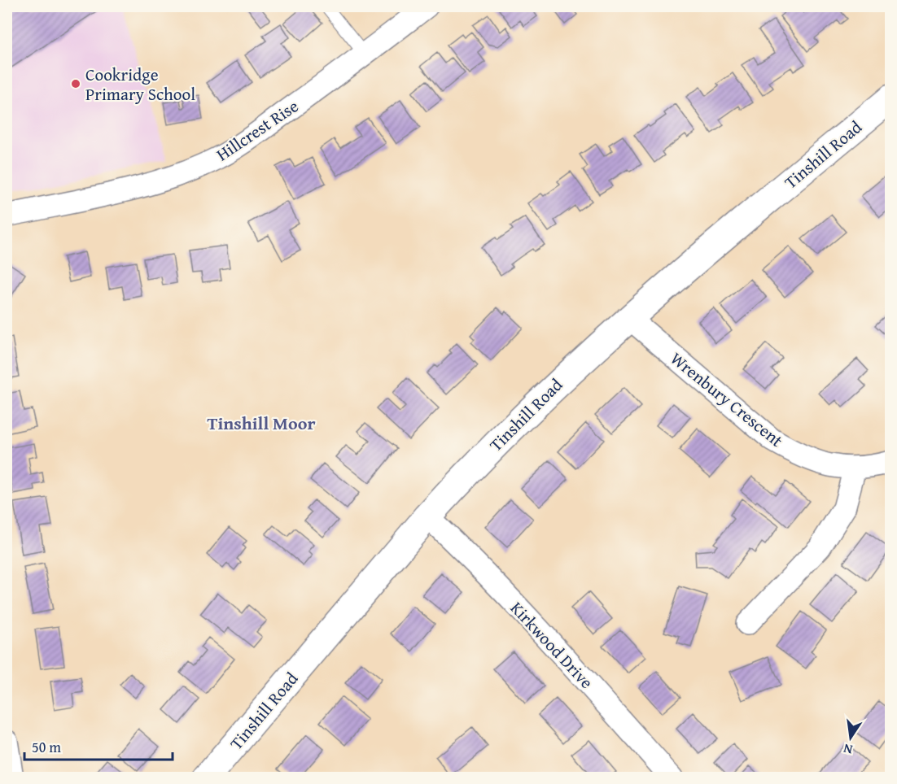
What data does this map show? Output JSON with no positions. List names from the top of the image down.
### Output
{
  "streets": {
    "street": [
      "Hillcrest Rise",
      "Tinshill Road",
      "Wrenbury Crescent",
      "Kirkwood Drive"
    ]
  },
  "crossings": [
    ["Tinshill Road", "Wrenbury Crescent"],
    ["Tinshill Road", "Kirkwood Drive"]
  ],
  "districts": ["Tinshill Moor"],
  "places": ["Cookridge Primary School"],
  "scale_bar": "50 m",
  "north": "bottom"
}
